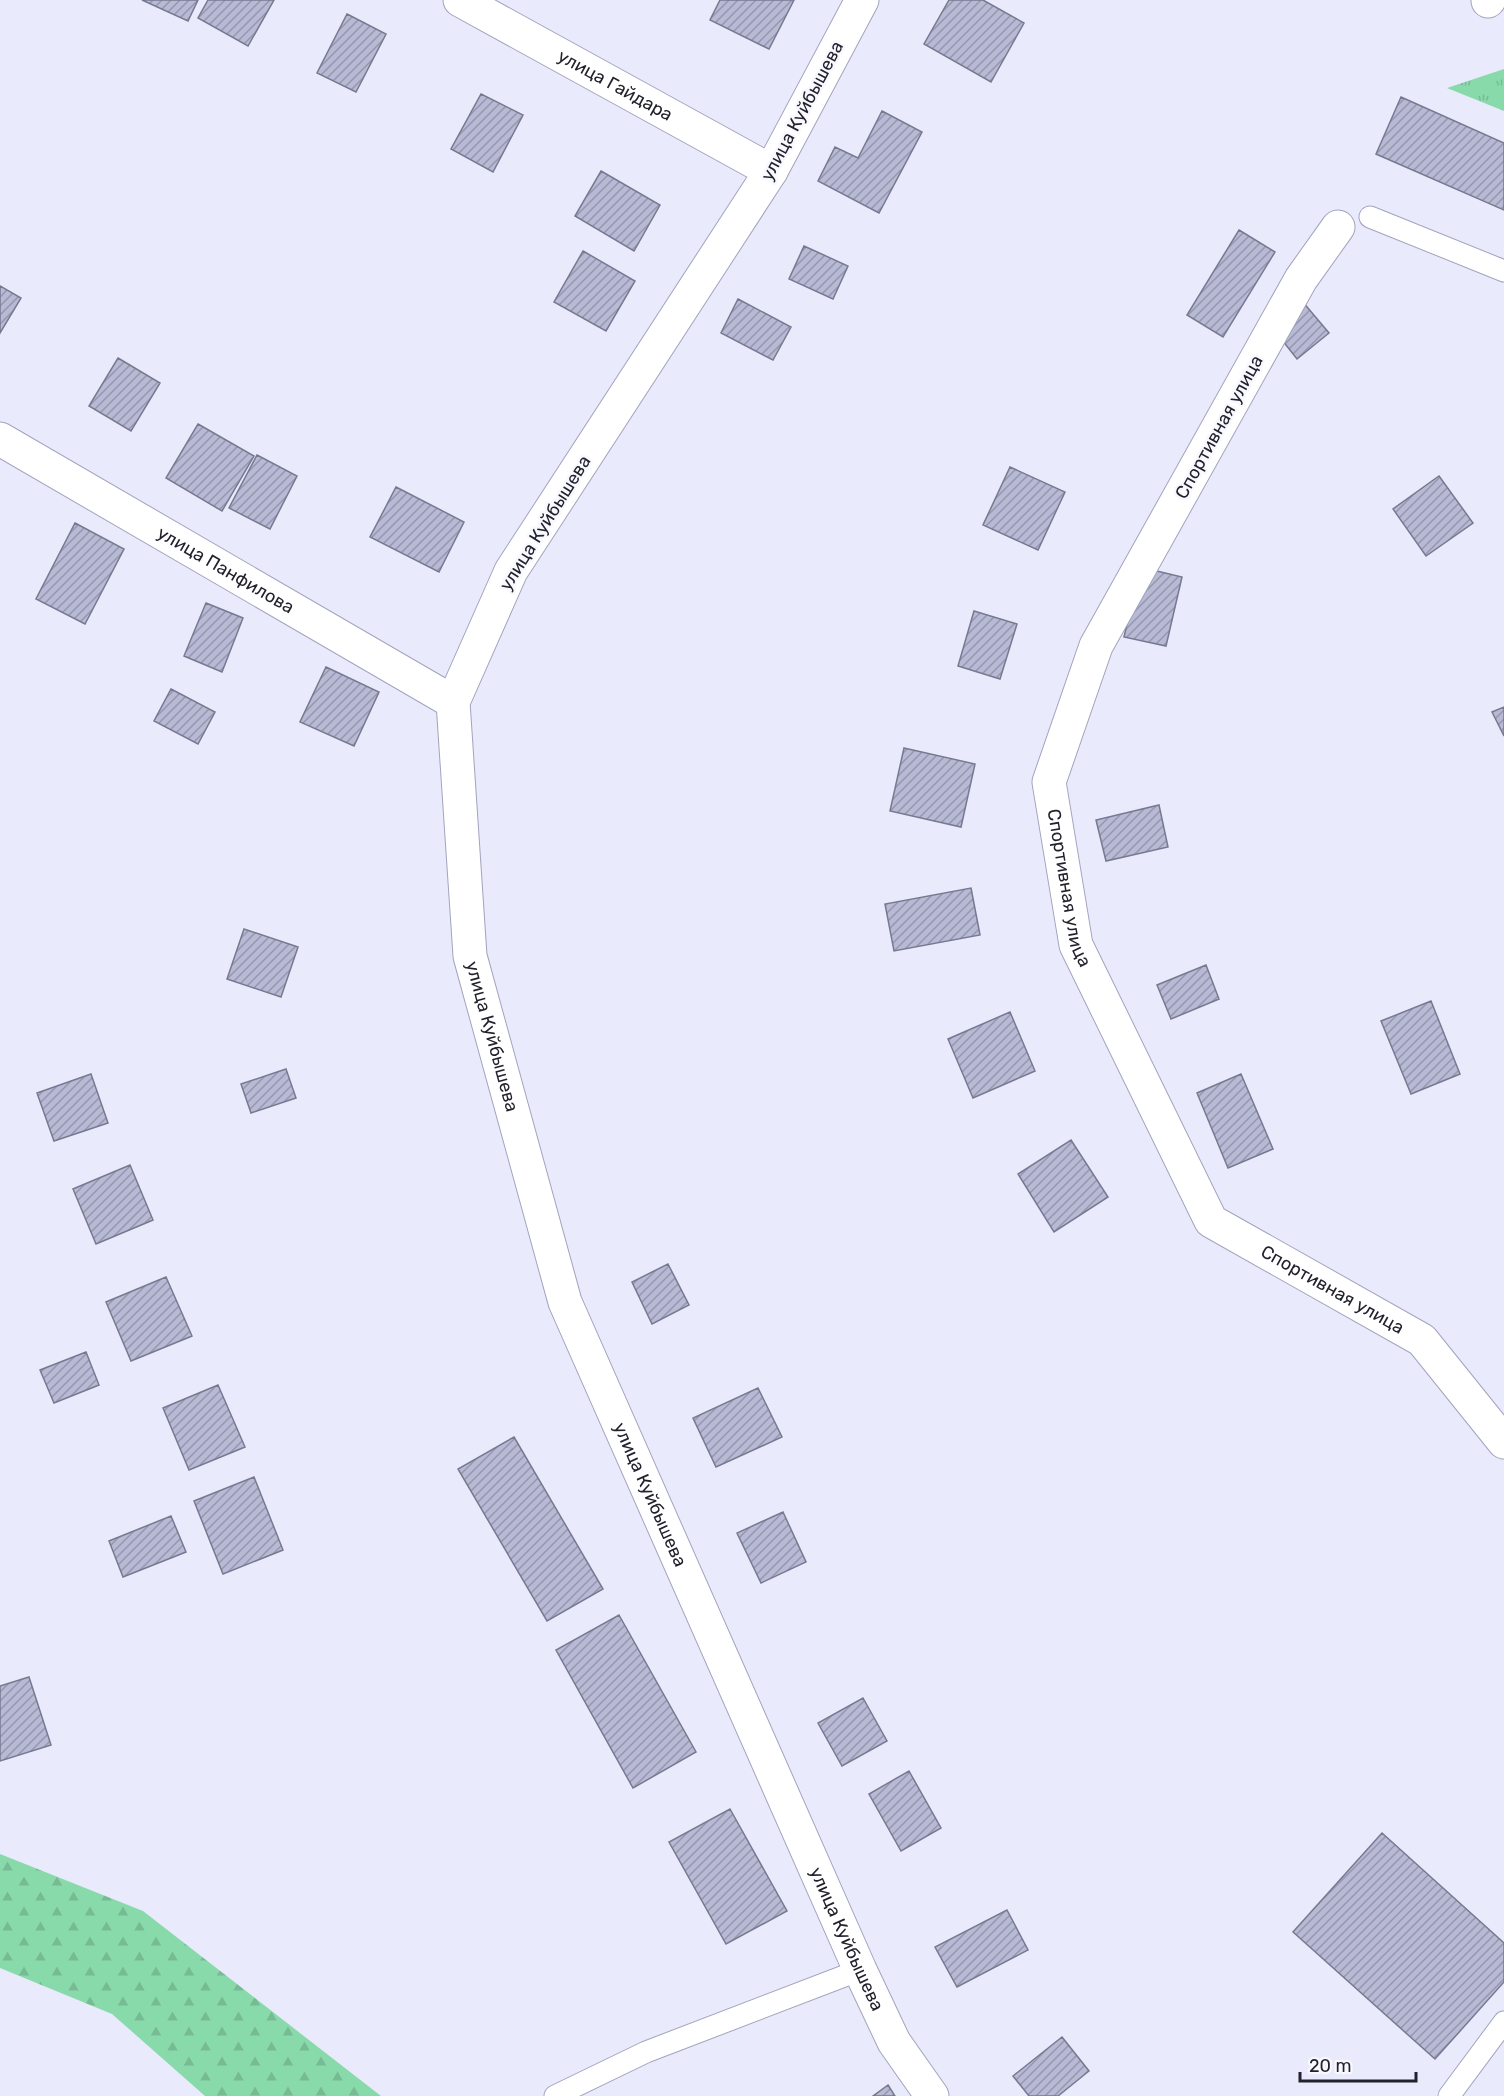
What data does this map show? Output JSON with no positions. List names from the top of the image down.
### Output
{
  "streets": {
    "street": [
      "улица Гайдара",
      "улица Куйбышева",
      "Спортивная улица",
      "улица Панфилова"
    ]
  },
  "crossings": [
    ["улица Гайдара", "улица Куйбышева"],
    ["улица Куйбышева", "улица Панфилова"]
  ],
  "scale_bar": "20 m"
}
